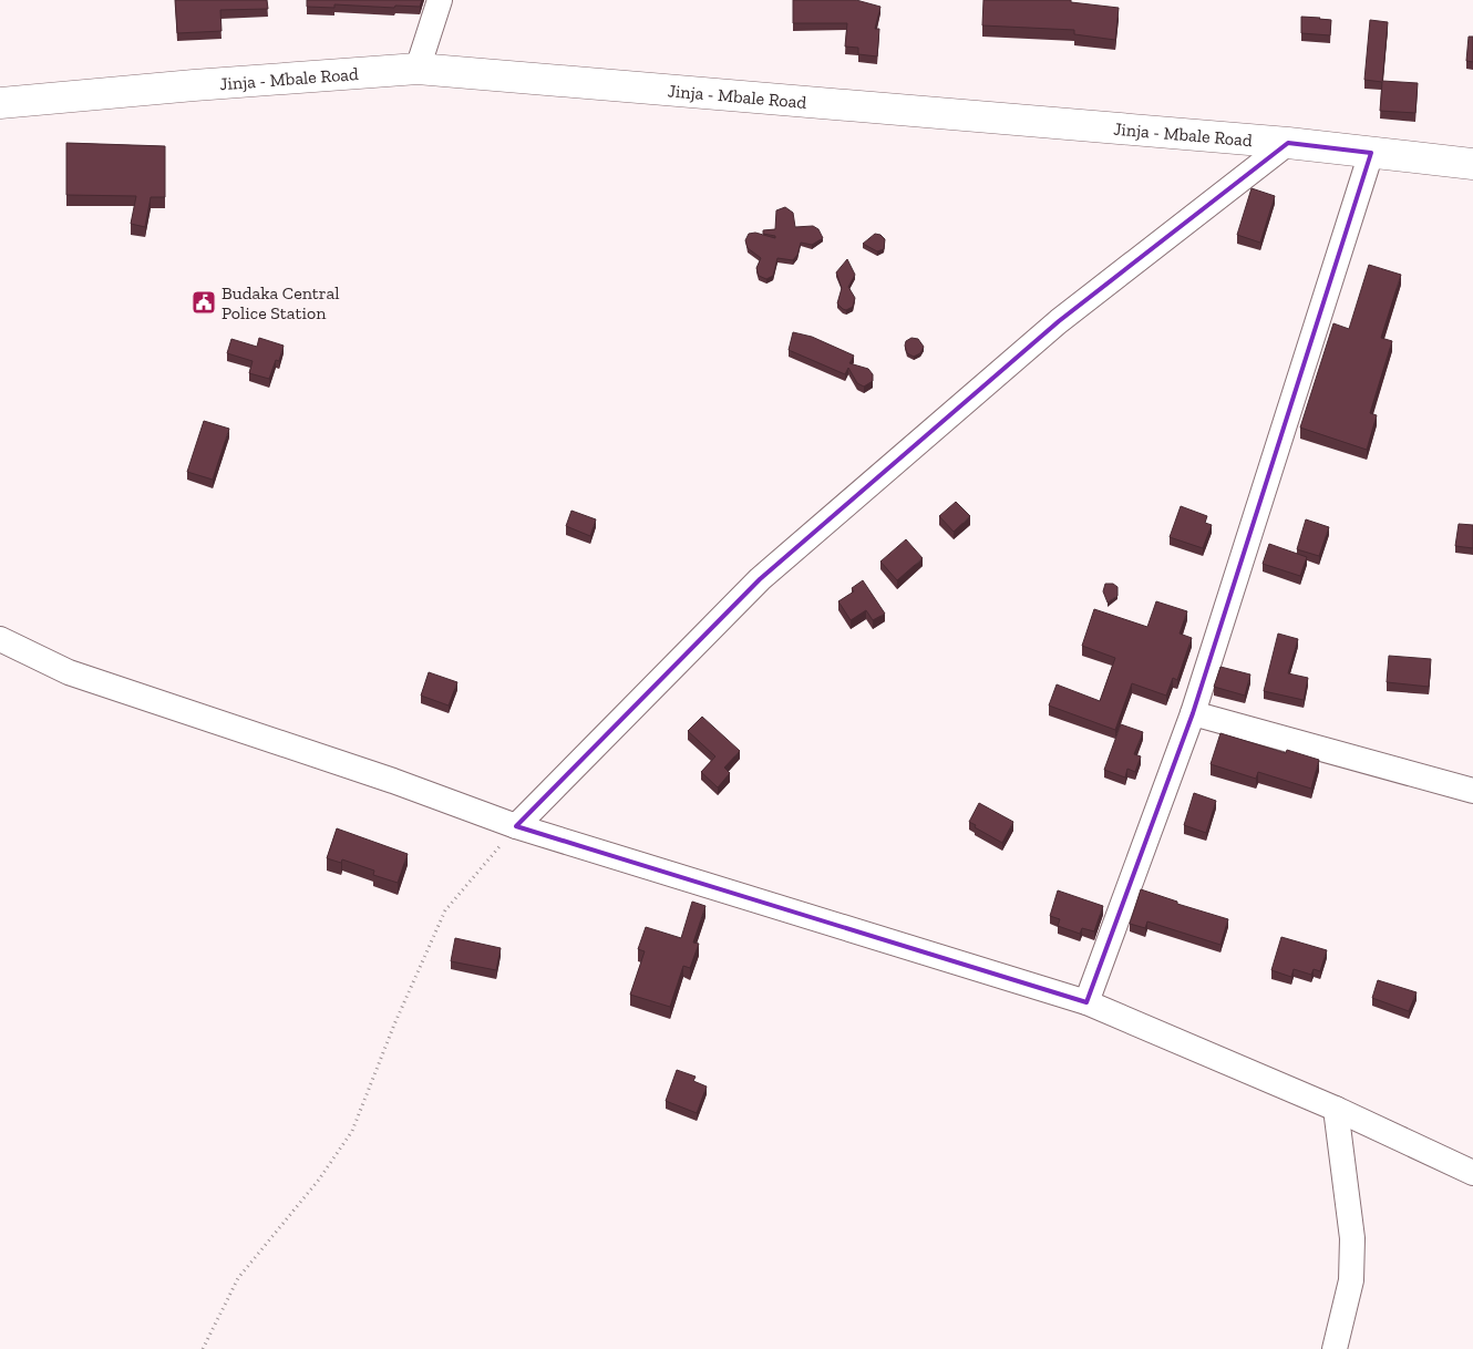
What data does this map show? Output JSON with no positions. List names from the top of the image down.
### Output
{
  "streets": {
    "main road": ["Jinja - Mbale Road"]
  },
  "places": {
    "public building": ["Budaka Central Police Station"]
  }
}
